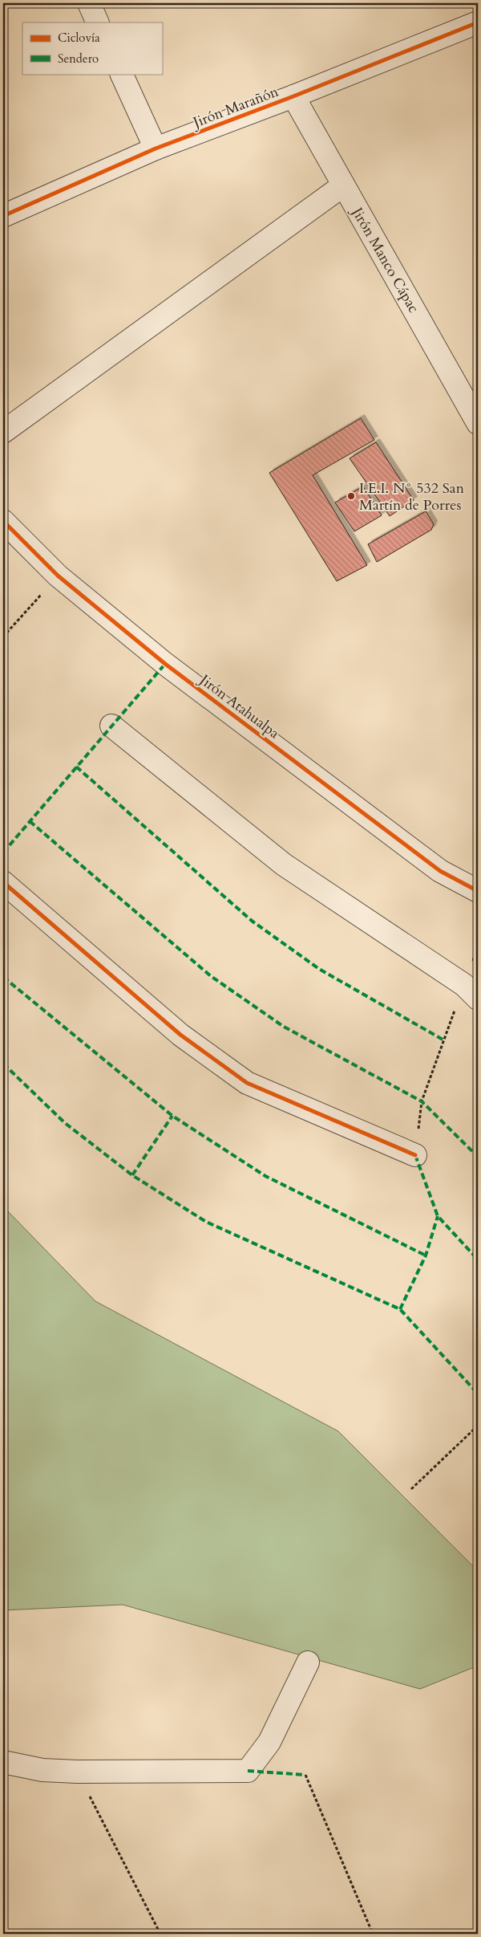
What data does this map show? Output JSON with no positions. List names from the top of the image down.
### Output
{
  "streets": {
    "street": ["Jirón Marañón", "Jirón Manco Cápac", "Jirón Atahualpa"]
  },
  "crossings": [
    ["Jirón Marañón", "Jirón Manco Cápac"]
  ],
  "places": ["I.E.I. N° 532 San Martín de Porres"],
  "legend": ["Ciclovía", "Sendero"]
}
